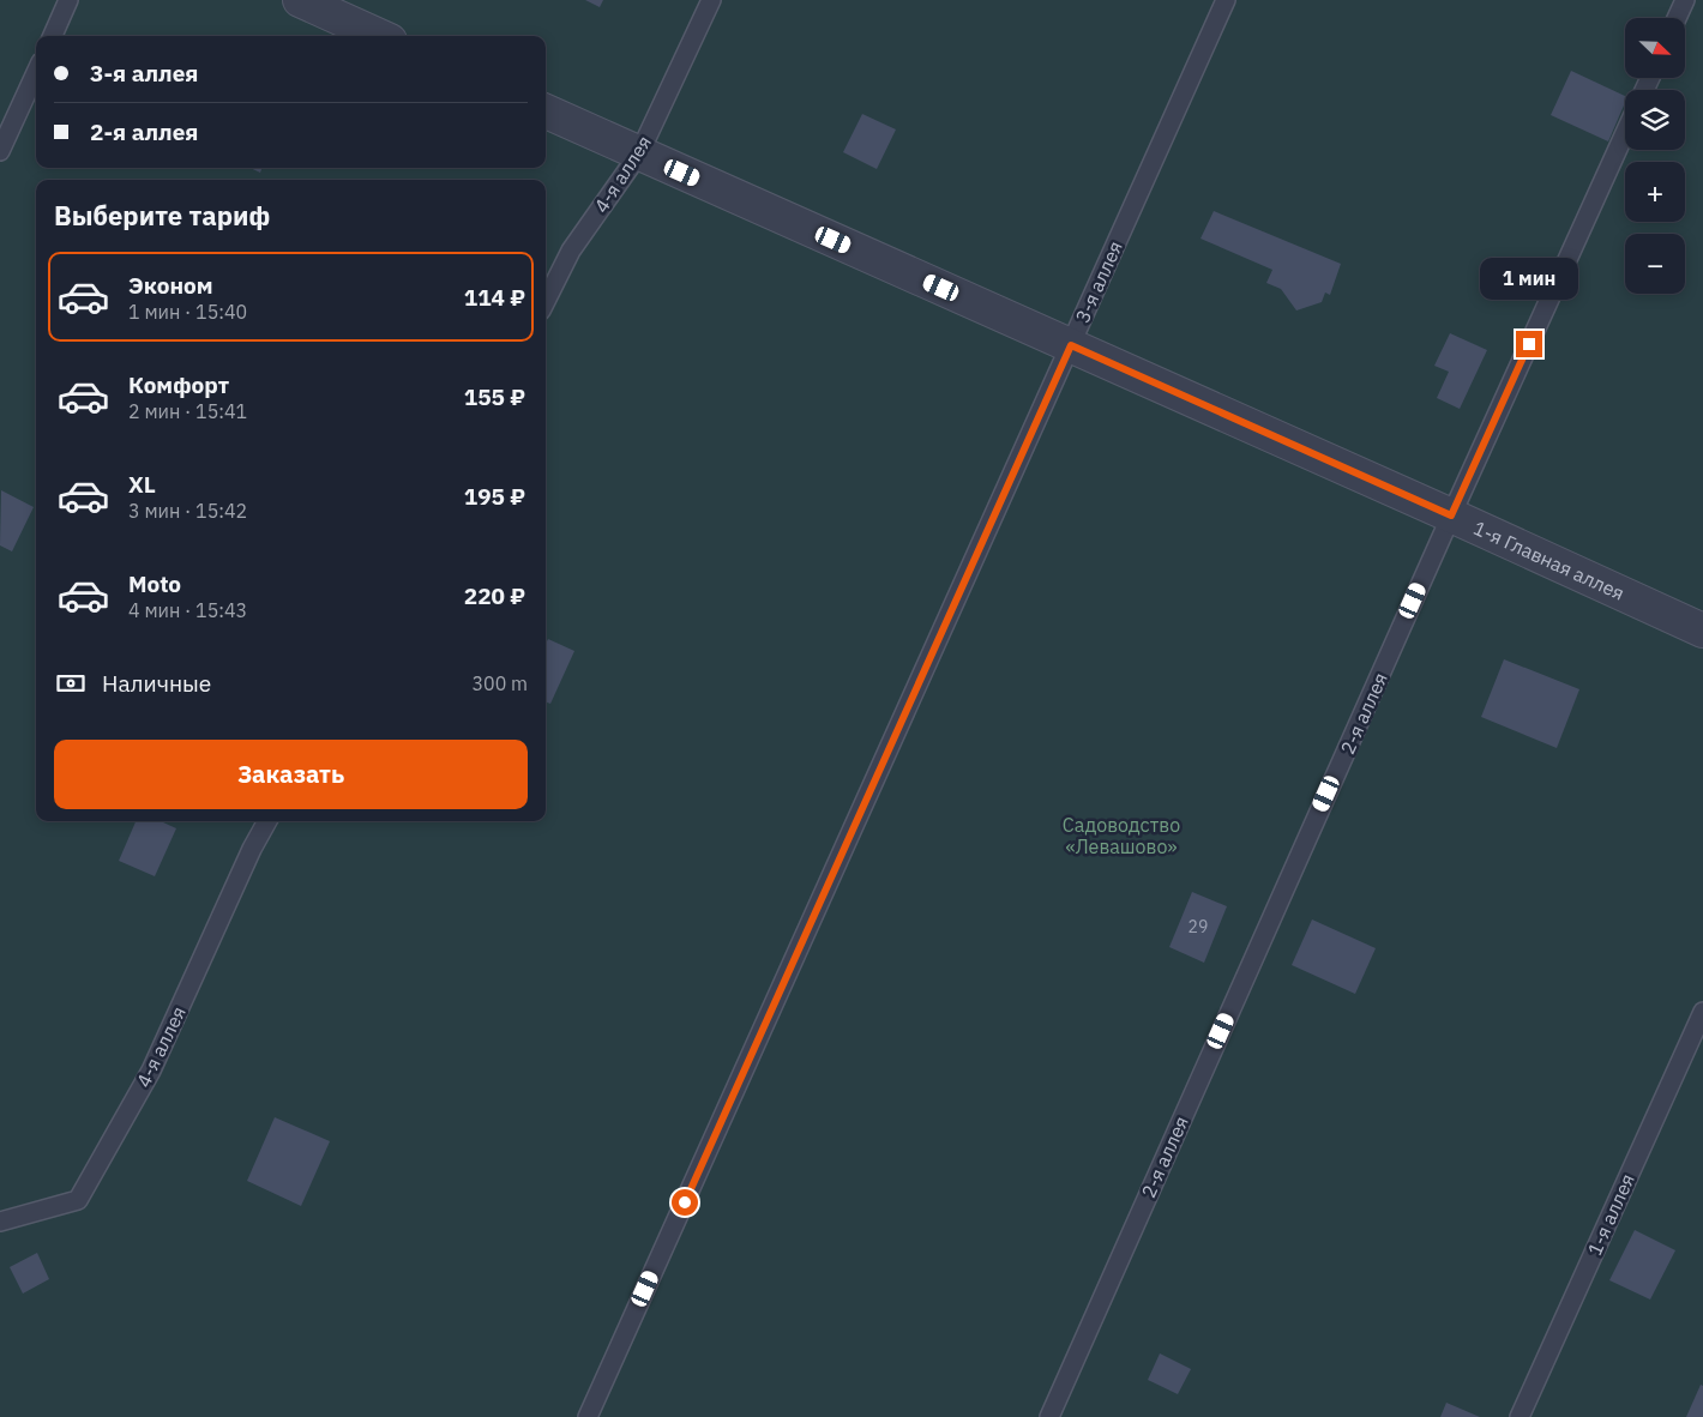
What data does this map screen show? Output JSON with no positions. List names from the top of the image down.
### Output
{
  "streets": {
    "street": ["1-я Главная аллея"],
    "lane": [
      "4-я аллея",
      "3-я аллея",
      "2-я аллея",
      "1-я аллея"
    ]
  },
  "crossings": [
    ["4-я аллея", "1-я Главная аллея"],
    ["3-я аллея", "1-я Главная аллея"],
    ["1-я Главная аллея", "2-я аллея"]
  ],
  "parks": ["Садоводство «Левашово»"],
  "house_numbers": ["29"],
  "north": "bottom right",
  "page": {
    "map_buttons": ["+", "−"],
    "banner": ["3-я аллея", "2-я аллея"],
    "heading": "Выберите тариф",
    "list": [
      {
        "name": "Эконом",
        "note": "1 мин · 15:40",
        "value": "114 ₽"
      },
      {
        "name": "Комфорт",
        "note": "2 мин · 15:41",
        "value": "155 ₽"
      },
      {
        "name": "XL",
        "note": "3 мин · 15:42",
        "value": "195 ₽"
      },
      {
        "name": "Moto",
        "note": "4 мин · 15:43",
        "value": "220 ₽"
      }
    ],
    "bubble": "1 мин",
    "pay": ["Наличные", "300 m"],
    "buttons": "Заказать"
  }
}
